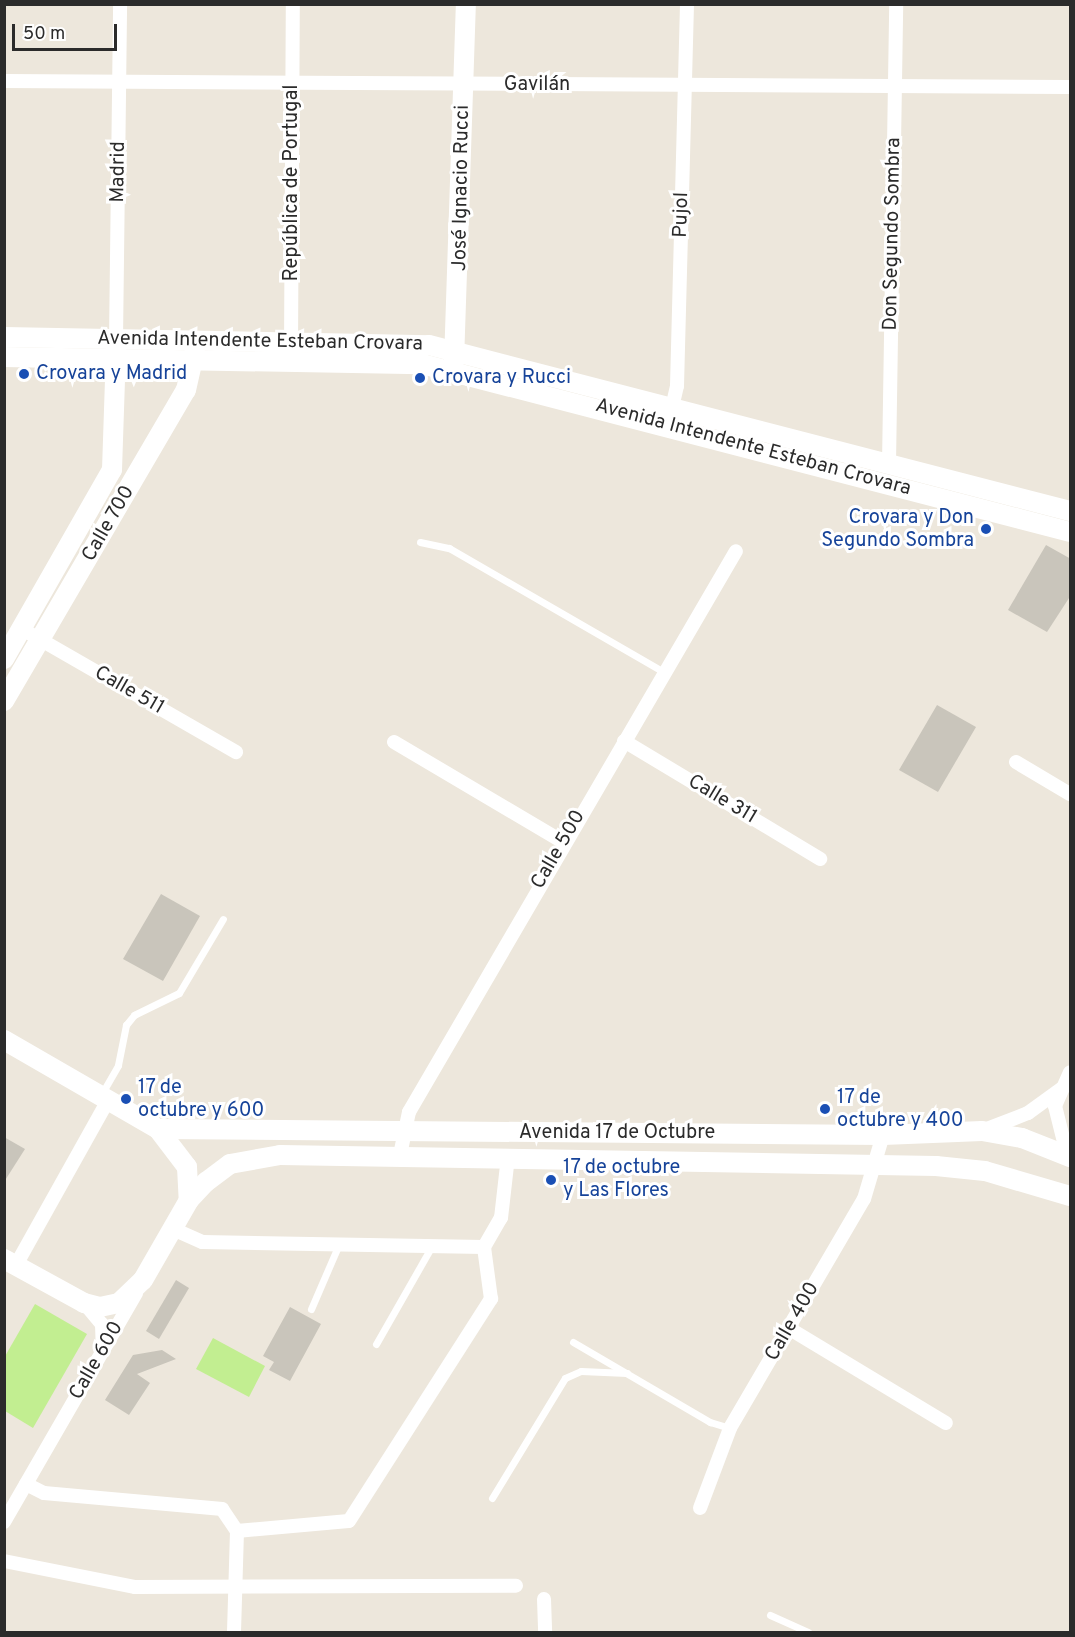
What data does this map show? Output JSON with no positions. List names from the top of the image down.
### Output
{
  "streets": {
    "main road": [
      "José Ignacio Rucci",
      "Avenida Intendente Esteban Crovara",
      "Calle 700",
      "Avenida 17 de Octubre",
      "Calle 600"
    ],
    "street": [
      "Gavilán",
      "Madrid",
      "República de Portugal",
      "Pujol",
      "Don Segundo Sombra",
      "Calle 511",
      "Calle 311",
      "Calle 500",
      "Calle 400"
    ]
  },
  "crossings": [
    ["Gavilán", "Madrid"],
    ["Gavilán", "República de Portugal"],
    ["Gavilán", "José Ignacio Rucci"],
    ["Gavilán", "Pujol"],
    ["Gavilán", "Don Segundo Sombra"],
    ["Madrid", "Avenida Intendente Esteban Crovara"],
    ["Madrid", "Calle 700"],
    ["República de Portugal", "Avenida Intendente Esteban Crovara"],
    ["José Ignacio Rucci", "Avenida Intendente Esteban Crovara"],
    ["Pujol", "Avenida Intendente Esteban Crovara"],
    ["Don Segundo Sombra", "Avenida Intendente Esteban Crovara"],
    ["Avenida Intendente Esteban Crovara", "Calle 700"],
    ["Calle 700", "Calle 511"],
    ["Calle 311", "Calle 500"],
    ["Calle 500", "Avenida 17 de Octubre"],
    ["Avenida 17 de Octubre", "Calle 400"],
    ["Avenida 17 de Octubre", "Calle 600"]
  ],
  "places": [
    "Crovara y Madrid",
    "Crovara y Rucci",
    "Crovara y Don Segundo Sombra",
    "17 de octubre y 600",
    "17 de octubre y 400",
    "17 de octubre y Las Flores"
  ],
  "scale_bar": "50 m"
}
